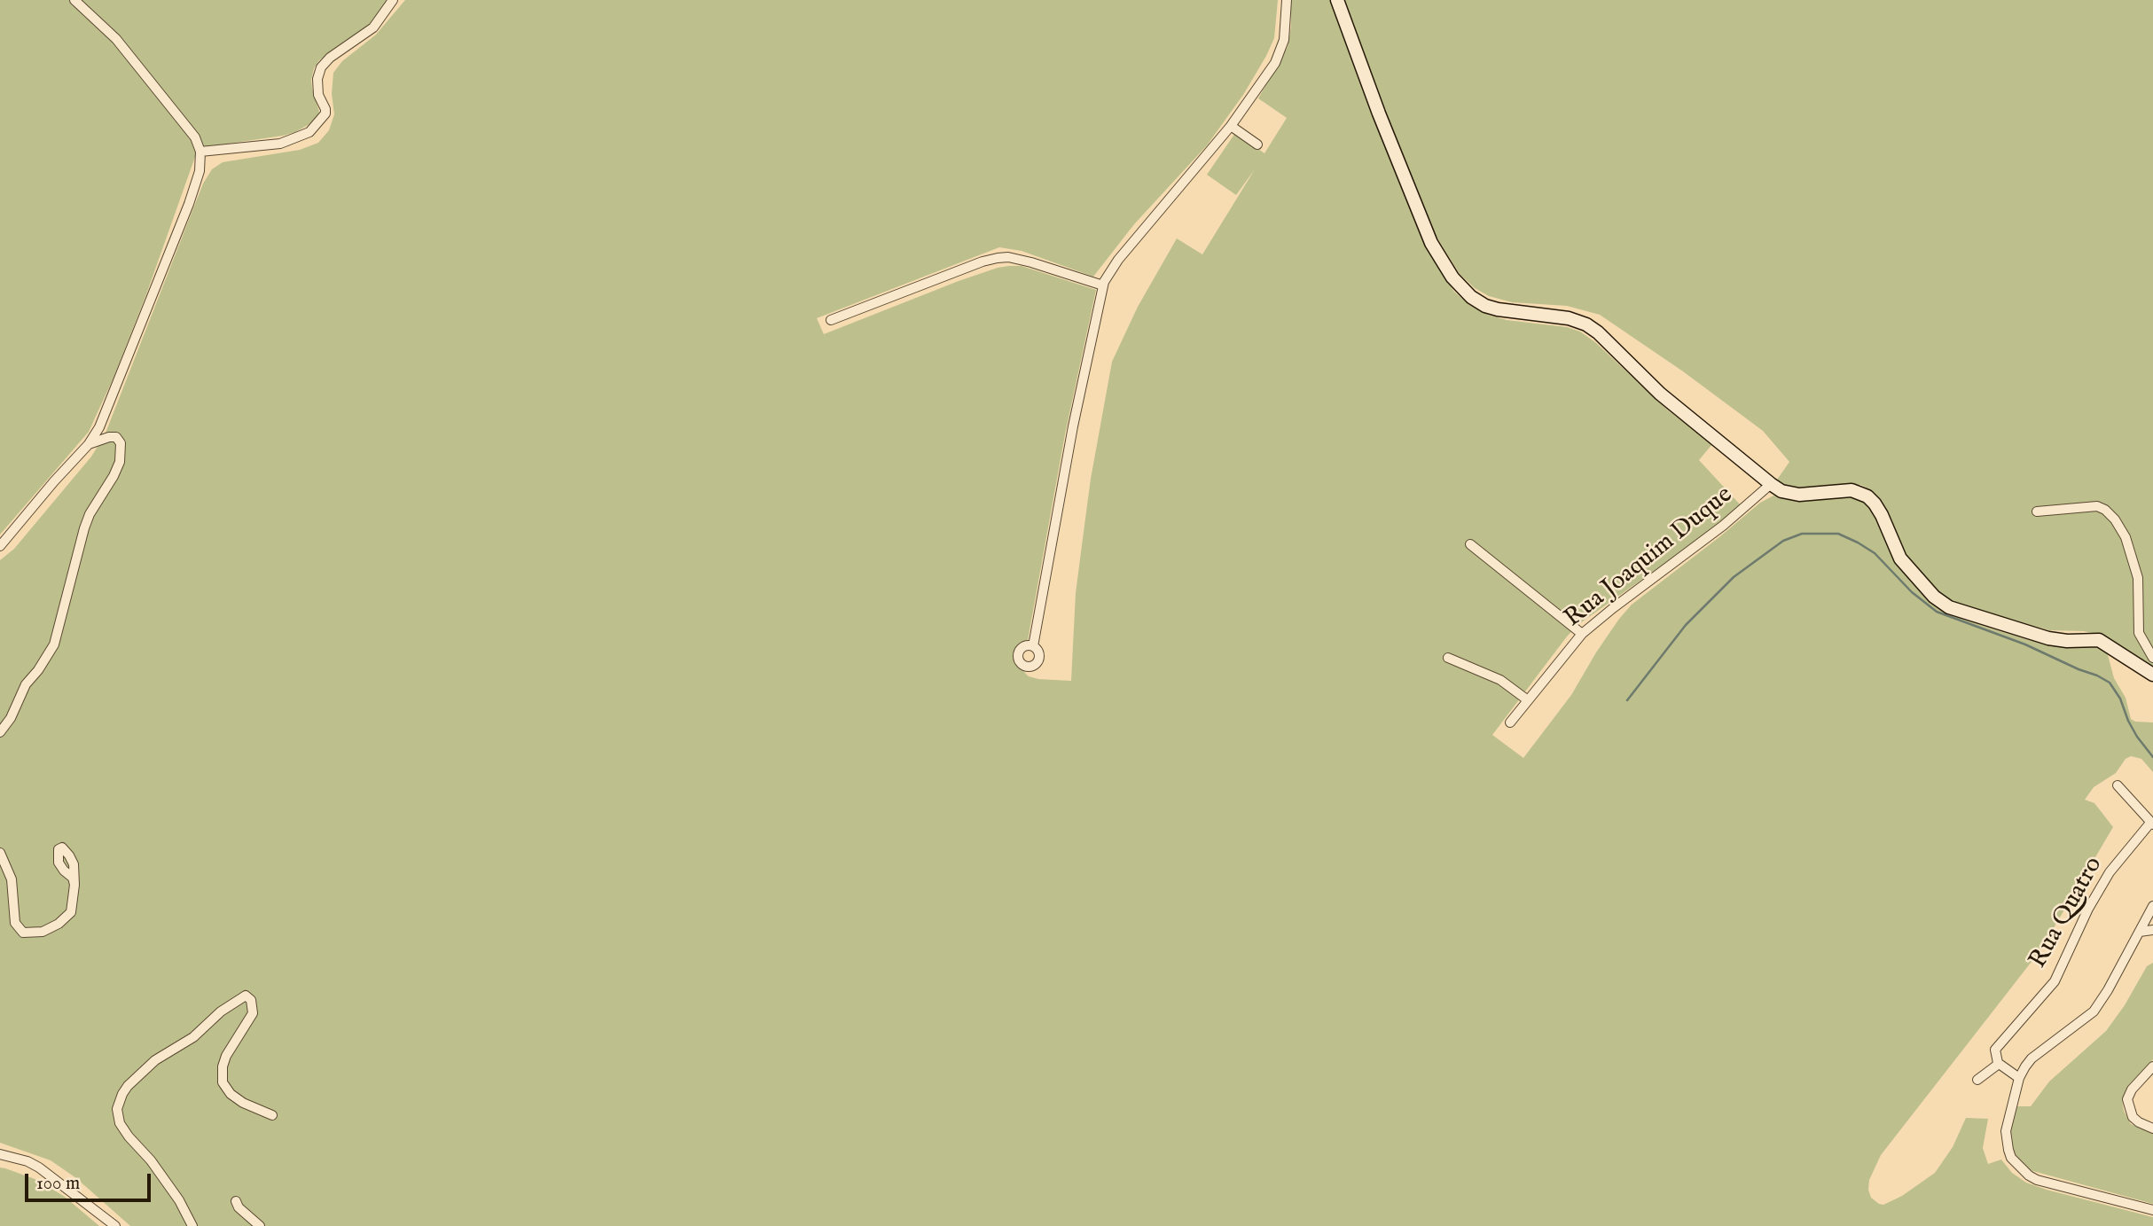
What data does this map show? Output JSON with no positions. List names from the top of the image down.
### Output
{
  "streets": {
    "street": ["Rua Joaquim Duque", "Rua Quatro"]
  },
  "scale_bar": "100 m"
}
